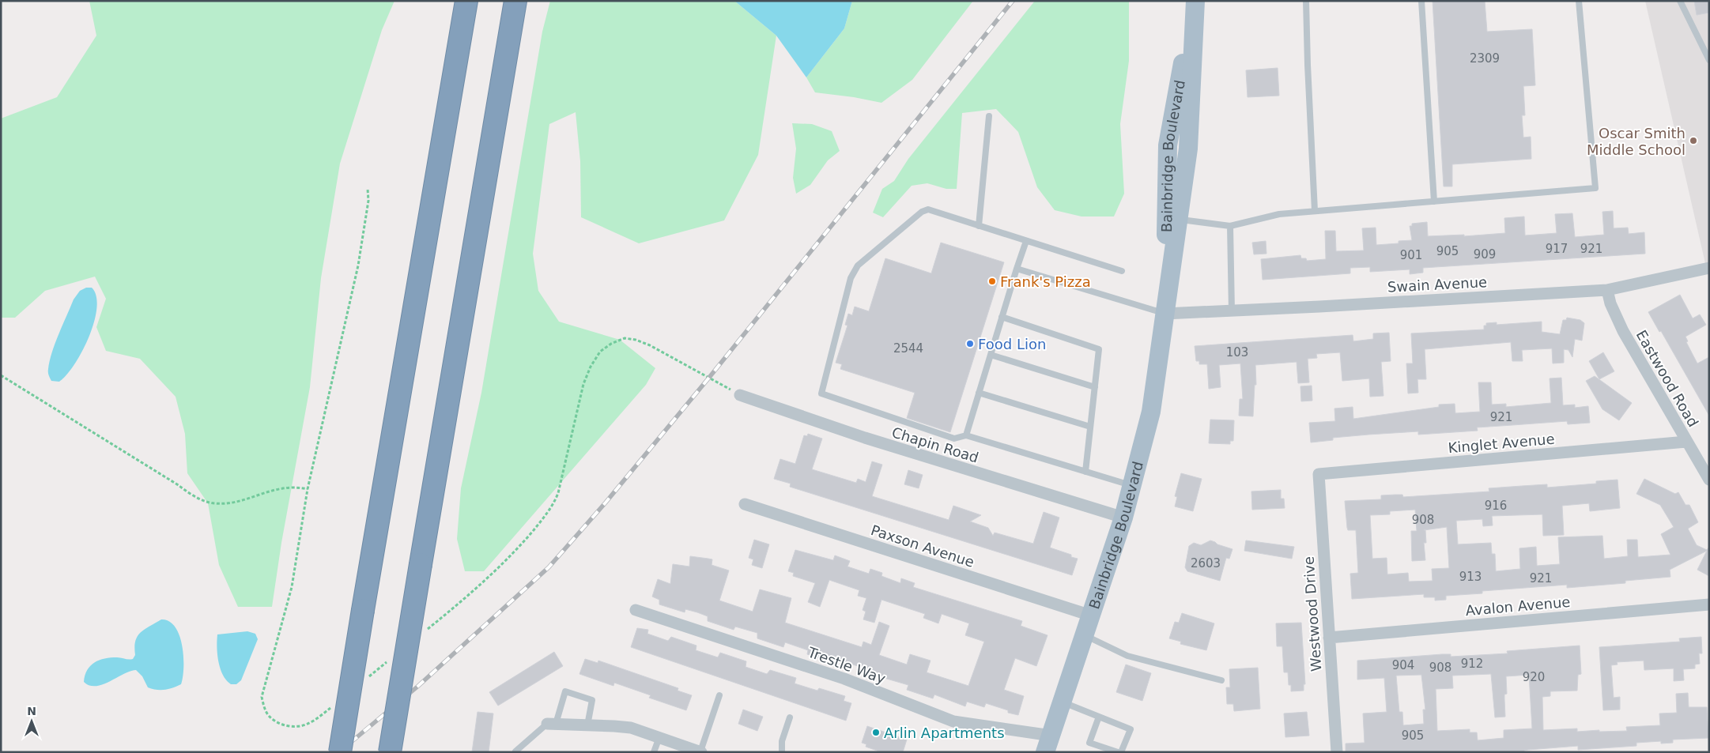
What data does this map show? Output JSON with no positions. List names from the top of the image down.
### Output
{
  "streets": {
    "main road": ["Bainbridge Boulevard"],
    "street": [
      "Swain Avenue",
      "Eastwood Road",
      "Kinglet Avenue",
      "Chapin Road",
      "Paxson Avenue",
      "Avalon Avenue",
      "Westwood Drive",
      "Trestle Way"
    ]
  },
  "crossings": [
    ["Bainbridge Boulevard", "Swain Avenue"],
    ["Bainbridge Boulevard", "Chapin Road"],
    ["Bainbridge Boulevard", "Paxson Avenue"],
    ["Bainbridge Boulevard", "Trestle Way"],
    ["Swain Avenue", "Eastwood Road"],
    ["Eastwood Road", "Kinglet Avenue"],
    ["Kinglet Avenue", "Westwood Drive"],
    ["Avalon Avenue", "Westwood Drive"]
  ],
  "places": [
    "Oscar Smith Middle School",
    "Frank's Pizza",
    "Food Lion",
    "Arlin Apartments"
  ],
  "house_numbers": [
    "2309",
    "917",
    "921",
    "905",
    "909",
    "901",
    "2544",
    "103",
    "921",
    "916",
    "908",
    "2603",
    "913",
    "921",
    "912",
    "904",
    "908",
    "920",
    "905"
  ],
  "north": "top"
}
